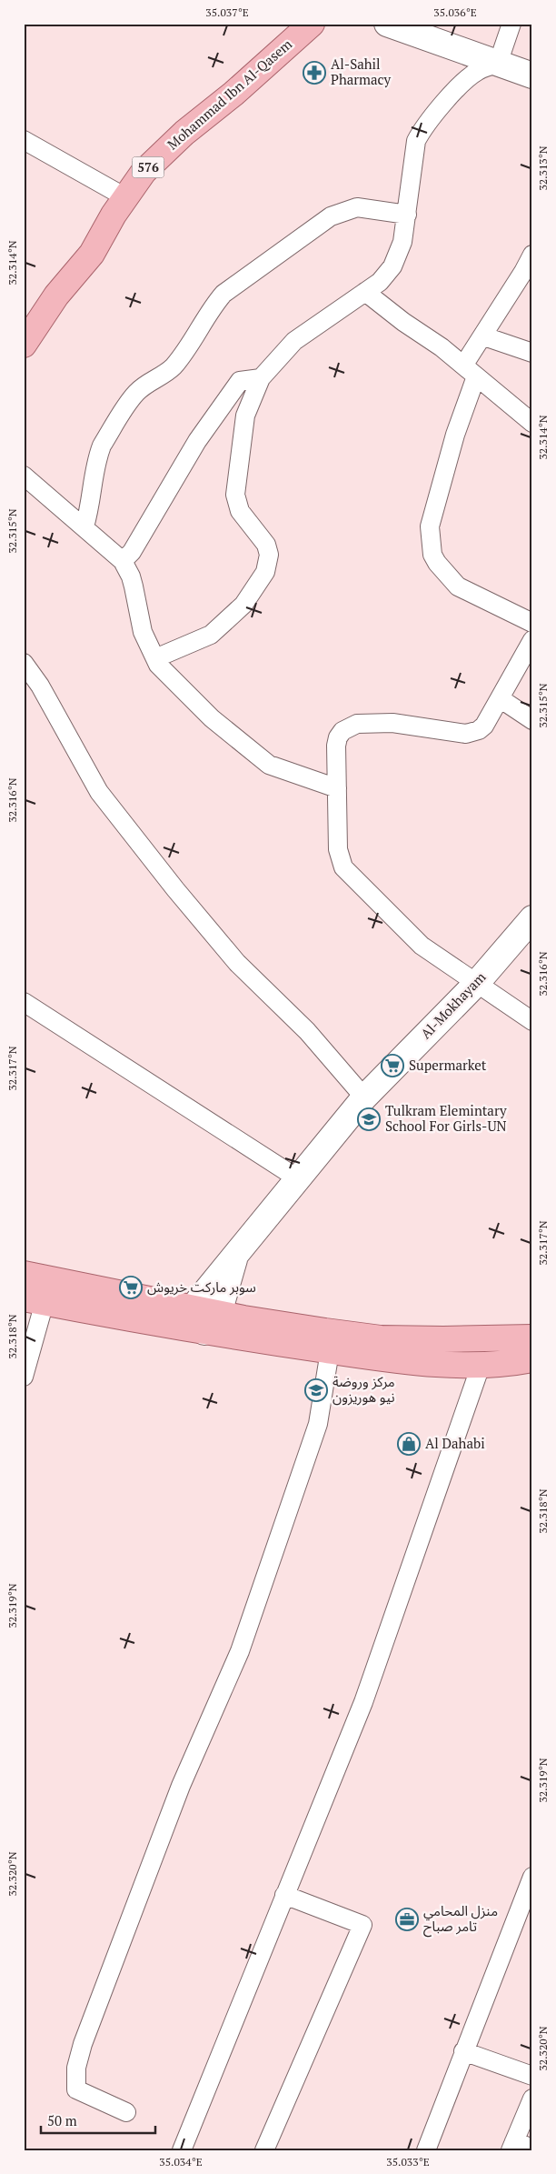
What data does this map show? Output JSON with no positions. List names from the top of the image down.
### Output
{
  "streets": {
    "main road": ["Mohammad Ibn Al-Qasem", "576"],
    "street": ["Al-Mokhayam"]
  },
  "places": {
    "pharmacy": ["Al-Sahil Pharmacy"],
    "supermarket": ["Supermarket", "سوبر ماركت خريوش"],
    "school or university": ["Tulkram Elemintary School For Girls-UN", "مركز وروضة نيو هوريزون"],
    "shop": ["Al Dahabi"],
    "office": ["منزل المحامي تامر صباح"]
  },
  "scale_bar": "50 m",
  "coordinates": [
    "35.037°E",
    "35.036°E",
    "32.313°N",
    "32.314°N",
    "32.315°N",
    "32.316°N",
    "32.317°N",
    "32.318°N",
    "32.319°N",
    "32.320°N",
    "35.034°E",
    "35.033°E"
  ]
}
